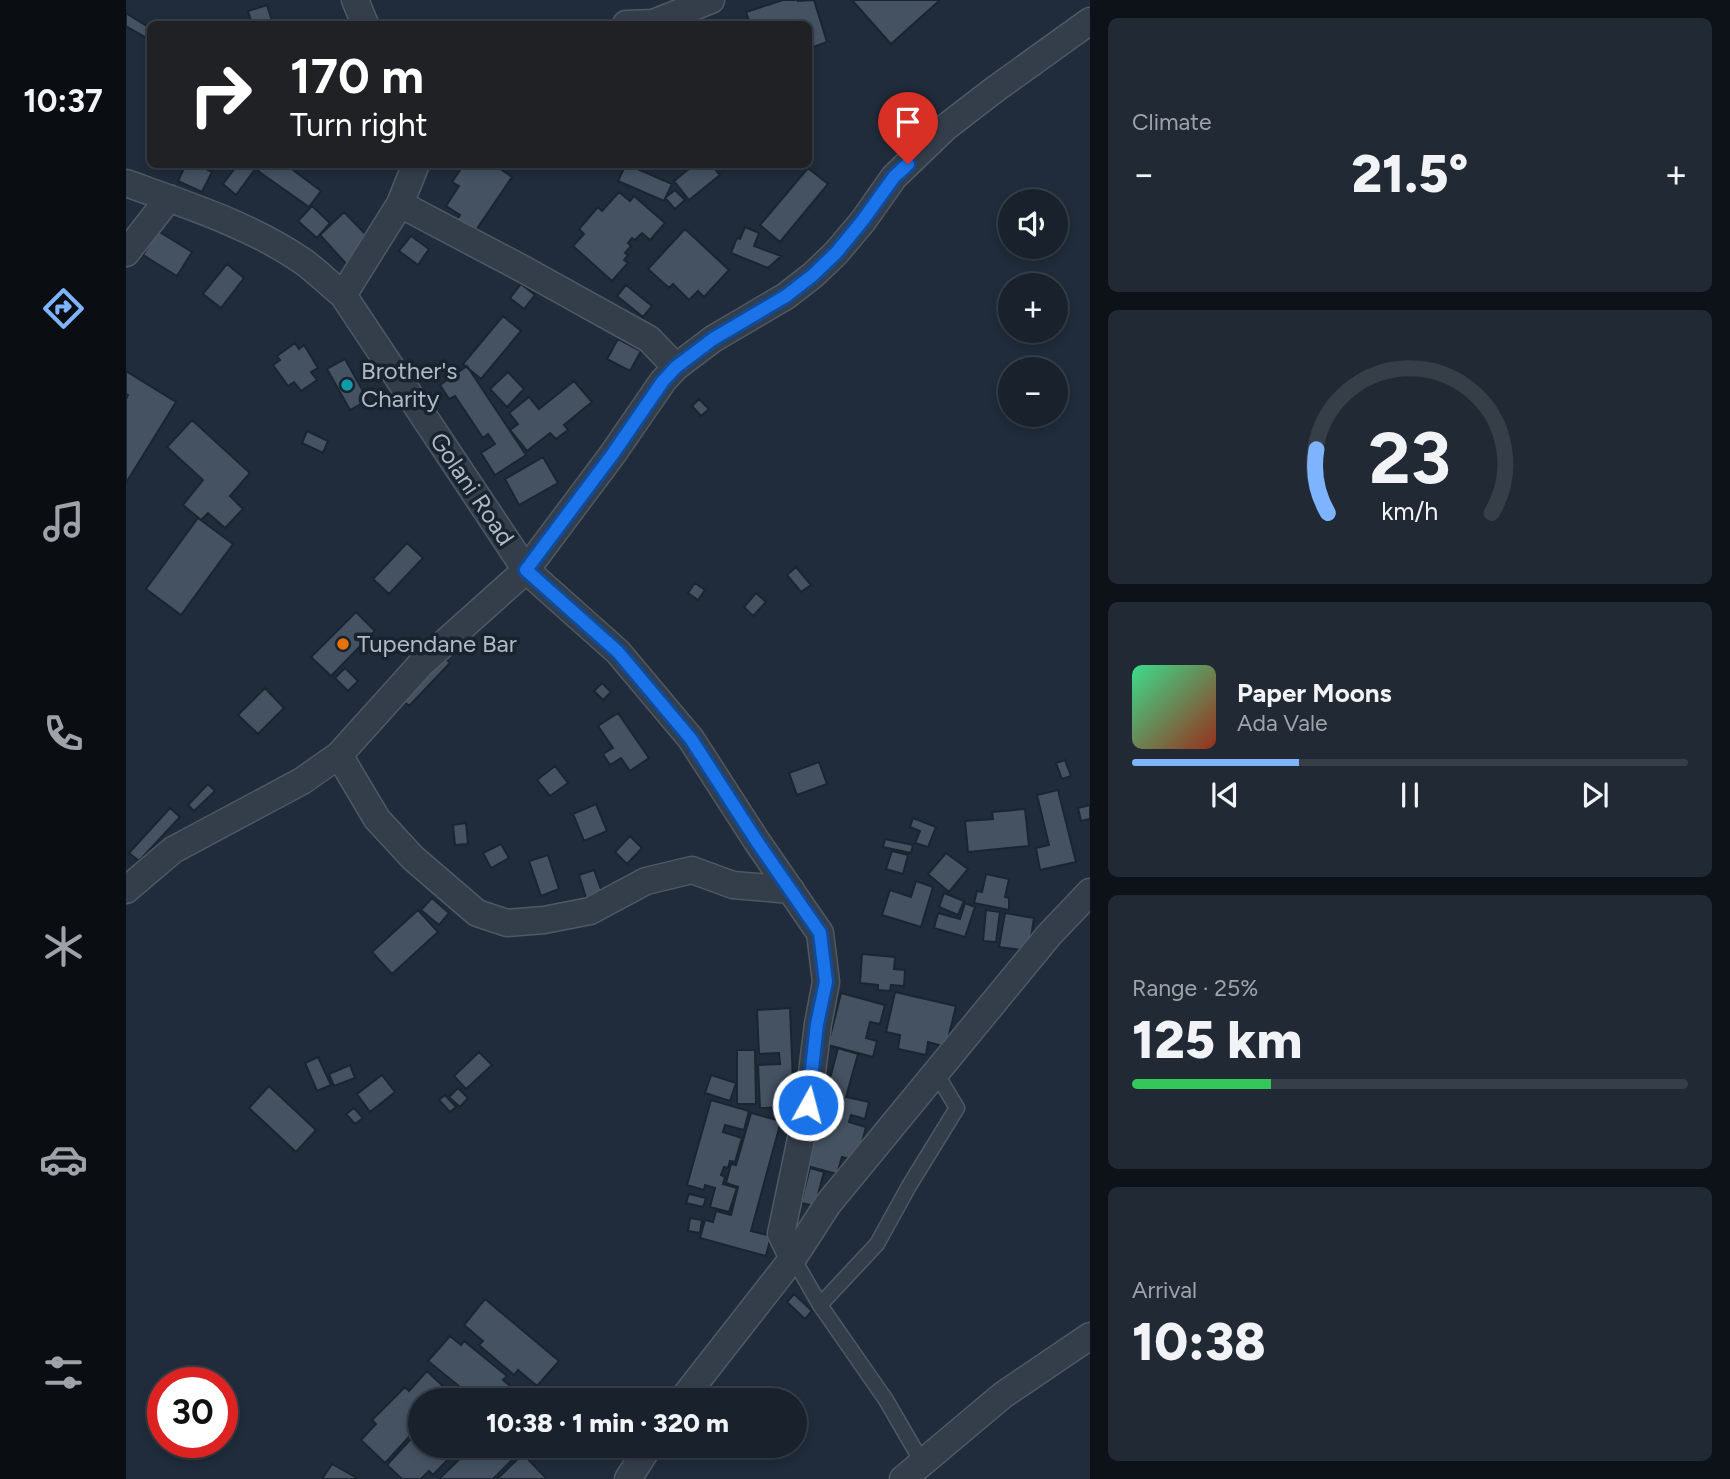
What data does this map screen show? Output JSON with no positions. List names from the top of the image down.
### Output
{
  "streets": {
    "street": ["Golani Road"]
  },
  "places": ["Brother's Charity", "Tupendane Bar"],
  "page": {
    "tabs": "10:37",
    "tile": [
      "Climate",
      ["Range · 25%", "125 km"],
      ["Arrival", "10:38"]
    ],
    "turn": ["170 m", "Turn right"],
    "heat": ["−", "21.5°", "+"],
    "map_buttons": ["+", "−"],
    "song": ["Paper Moons", "Ada Vale"],
    "limit": "30",
    "trip": "10:38 · 1 min · 320 m",
    "gauge": ["23", "km/h"]
  }
}
